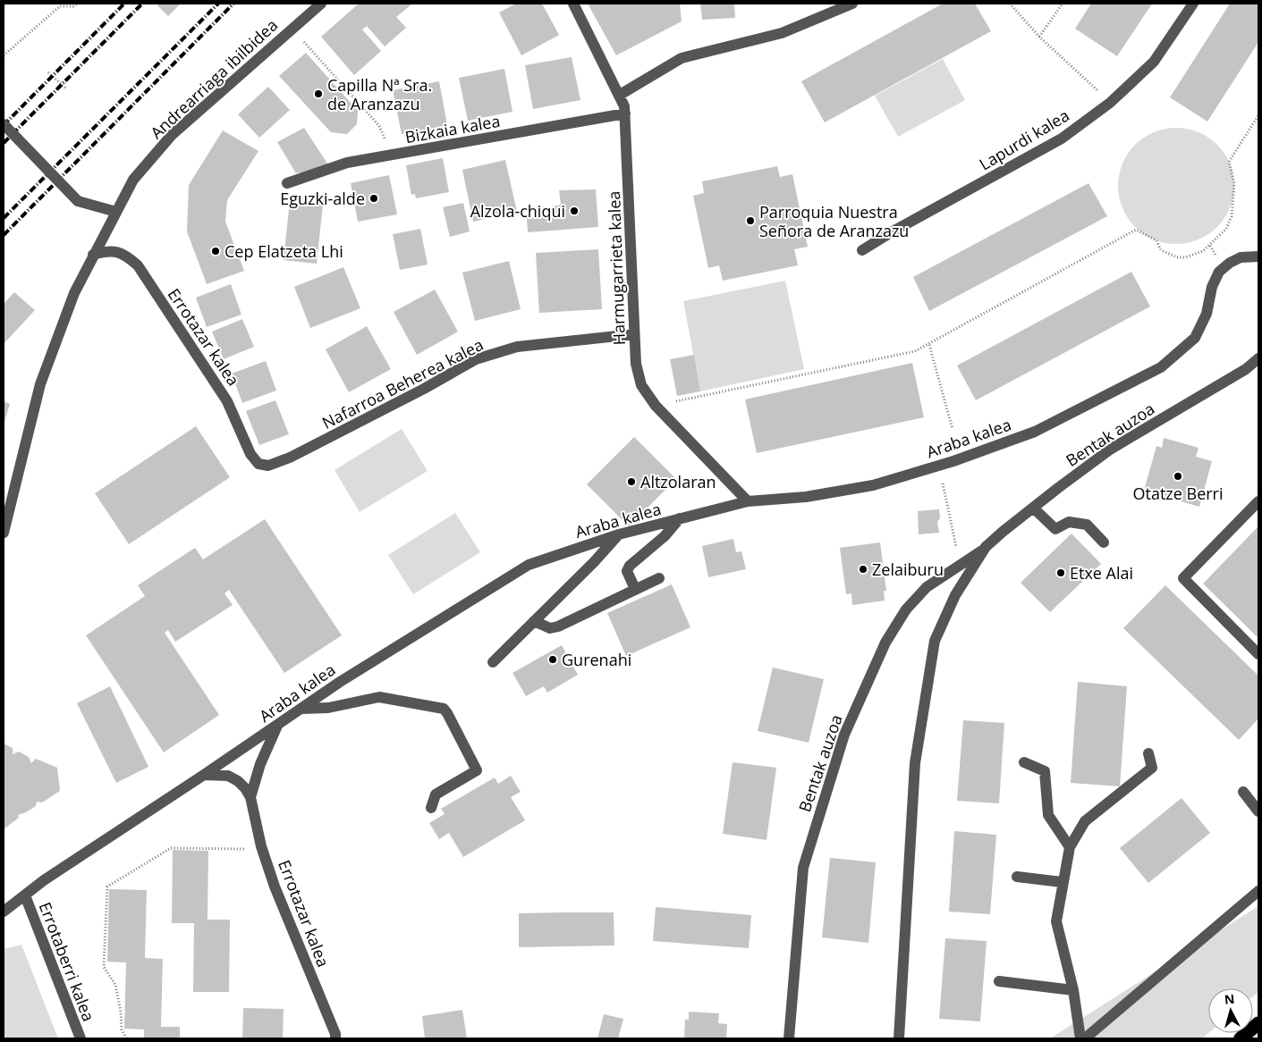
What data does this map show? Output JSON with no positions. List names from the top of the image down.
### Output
{
  "streets": {
    "street": [
      "Andrearriaga ibilbidea",
      "Bizkaia kalea",
      "Lapurdi kalea",
      "Harmugarrieta kalea",
      "Errotazar kalea",
      "Nafarroa Beherea kalea",
      "Bentak auzoa",
      "Araba kalea",
      "Errotaberri kalea"
    ]
  },
  "crossings": [
    ["Andrearriaga ibilbidea", "Errotazar kalea"],
    ["Bizkaia kalea", "Harmugarrieta kalea"],
    ["Harmugarrieta kalea", "Nafarroa Beherea kalea"],
    ["Harmugarrieta kalea", "Araba kalea"],
    ["Errotazar kalea", "Nafarroa Beherea kalea"],
    ["Errotazar kalea", "Araba kalea"],
    ["Araba kalea", "Errotaberri kalea"]
  ],
  "places": [
    "Capilla Nª Sra. de Aranzazu",
    "Eguzki-alde",
    "Alzola-chiqui",
    "Parroquia Nuestra Señora de Aranzazu",
    "Cep Elatzeta Lhi",
    "Otatze Berri",
    "Altzolaran",
    "Zelaiburu",
    "Etxe Alai",
    "Gurenahi"
  ],
  "north": "top"
}
